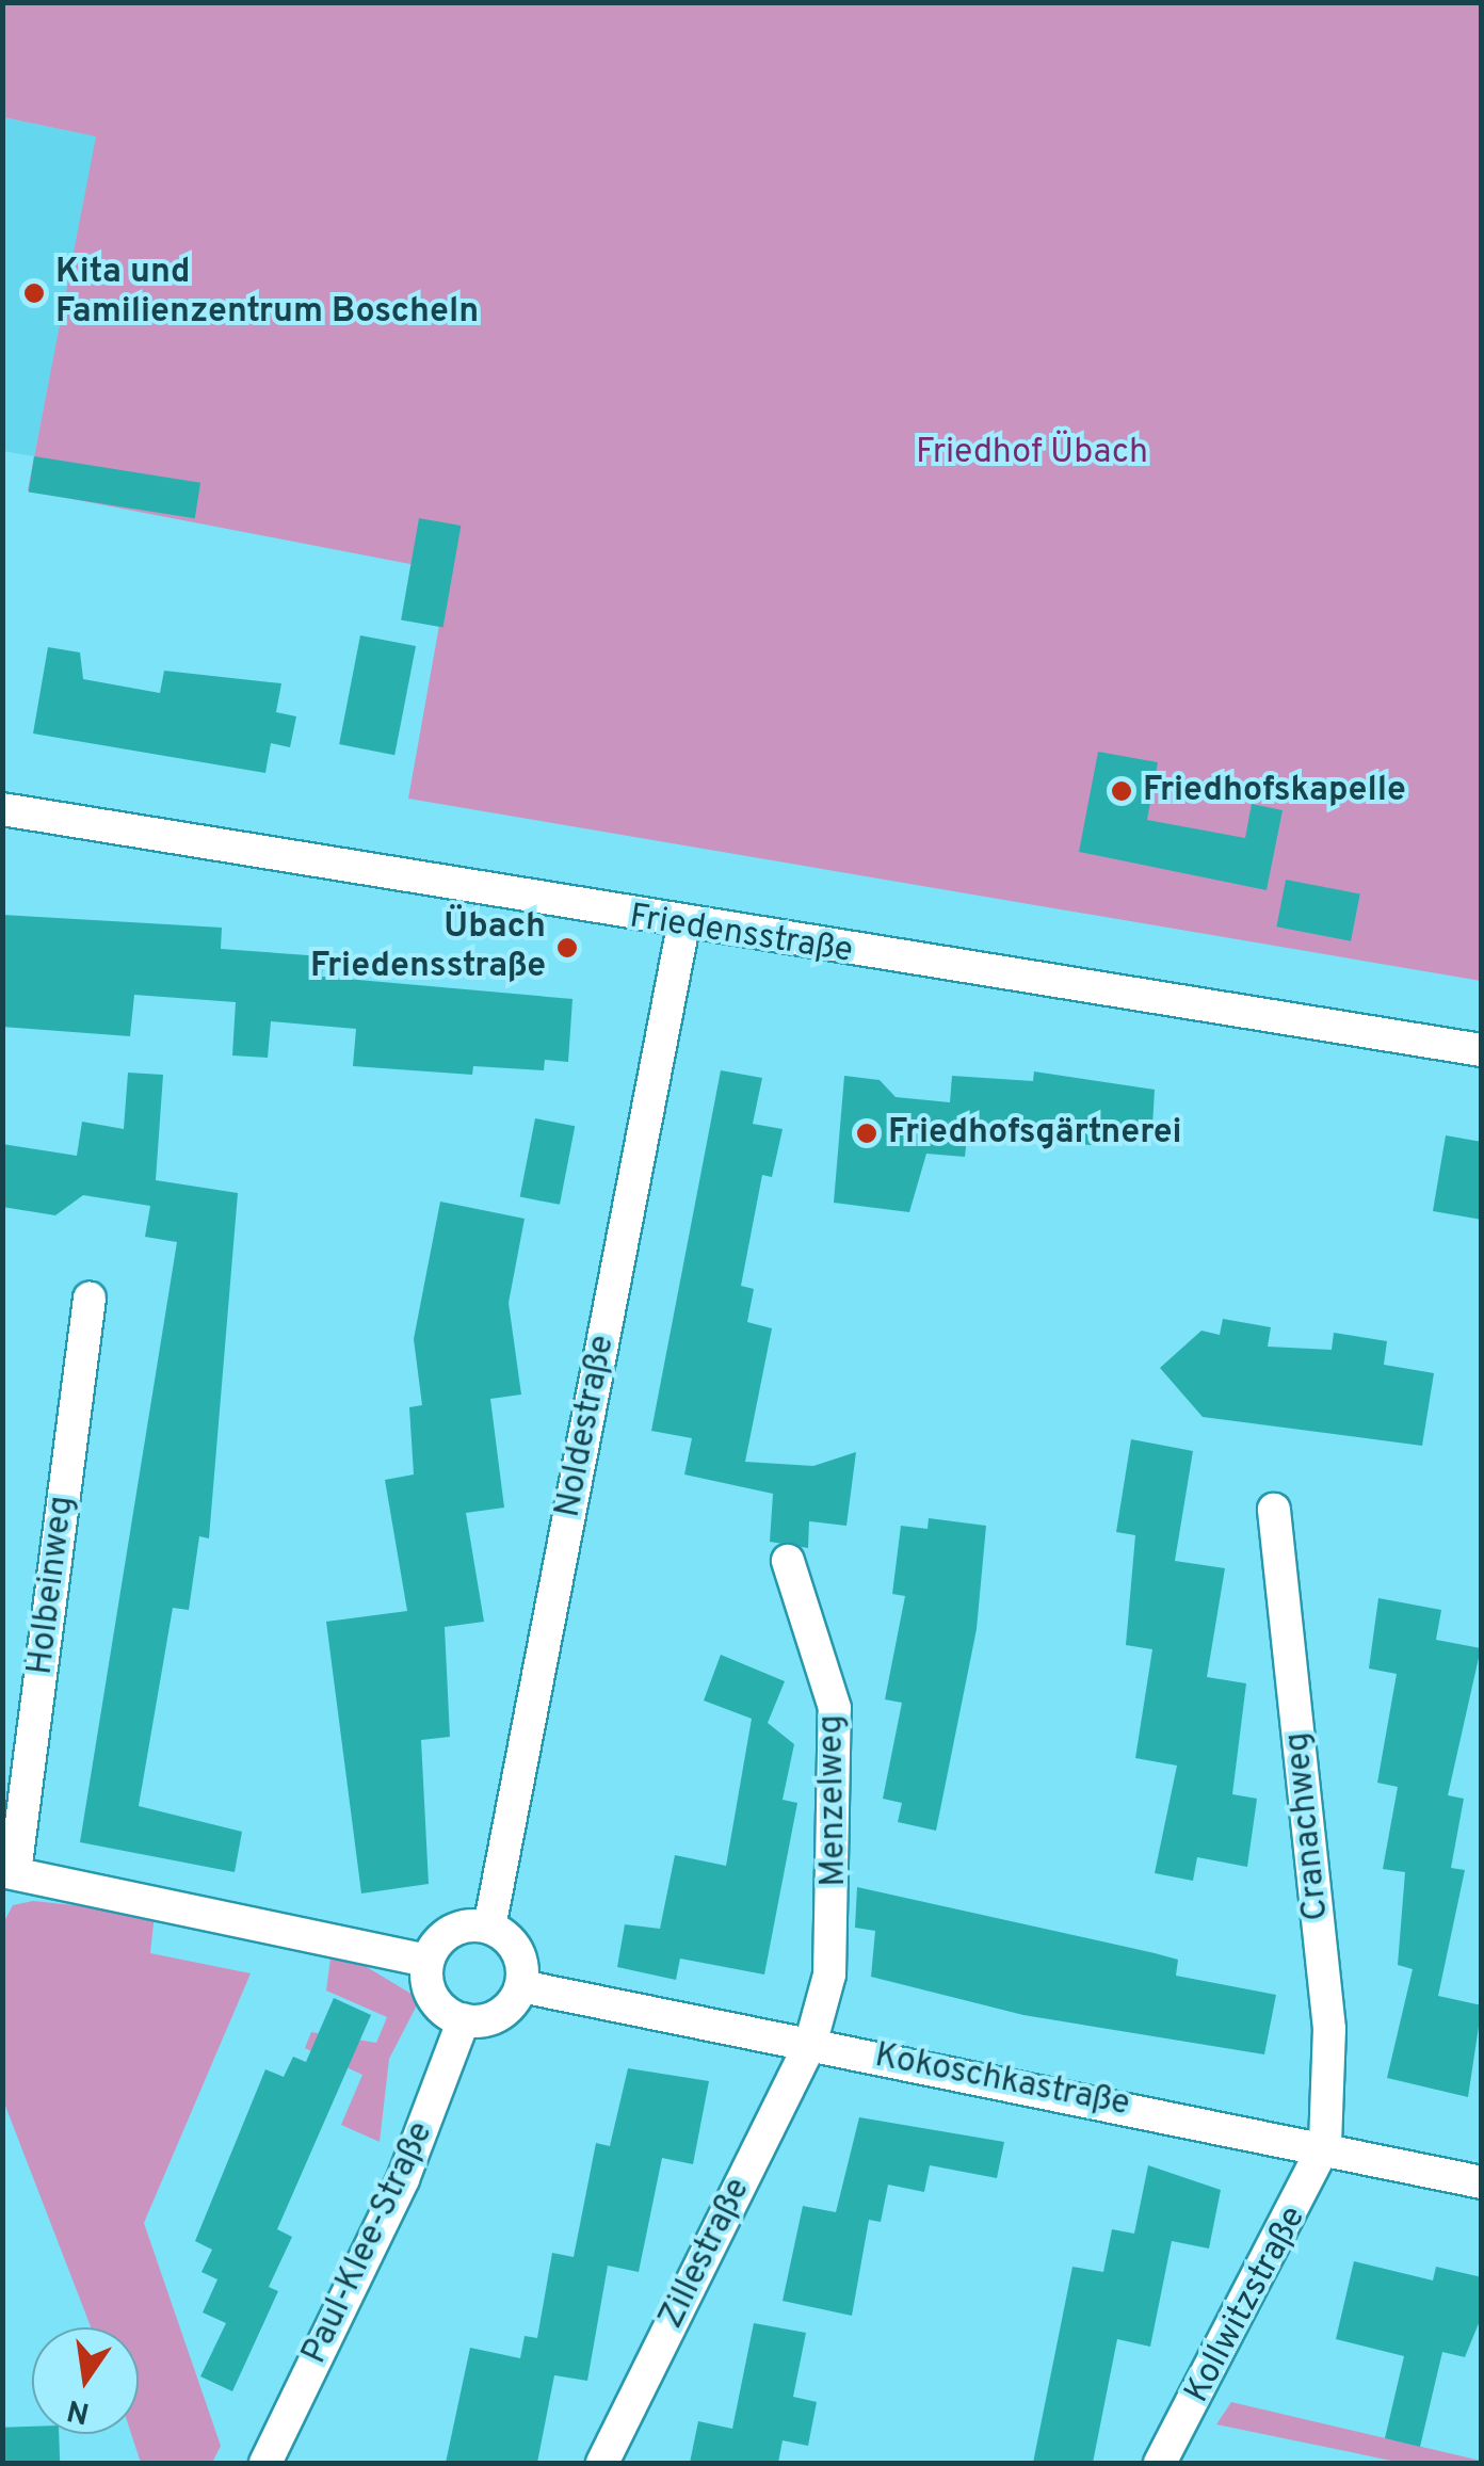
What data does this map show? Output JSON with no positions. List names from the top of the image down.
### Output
{
  "streets": {
    "street": [
      "Friedensstraße",
      "Noldestraße",
      "Holbeinweg",
      "Menzelweg",
      "Cranachweg",
      "Kokoschkastraße",
      "Paul-Klee-Straße",
      "Zillestraße",
      "Kollwitzstraße"
    ]
  },
  "crossings": [
    ["Friedensstraße", "Noldestraße"],
    ["Noldestraße", "Kokoschkastraße"],
    ["Noldestraße", "Paul-Klee-Straße"],
    ["Menzelweg", "Kokoschkastraße"],
    ["Menzelweg", "Zillestraße"],
    ["Cranachweg", "Kokoschkastraße"],
    ["Cranachweg", "Kollwitzstraße"],
    ["Kokoschkastraße", "Paul-Klee-Straße"],
    ["Kokoschkastraße", "Zillestraße"],
    ["Kokoschkastraße", "Kollwitzstraße"]
  ],
  "parks": ["Friedhof Übach"],
  "places": [
    "Kita und Familienzentrum Boscheln",
    "Friedhofskapelle",
    "Übach Friedensstraße",
    "Friedhofsgärtnerei"
  ],
  "north": "bottom"
}
